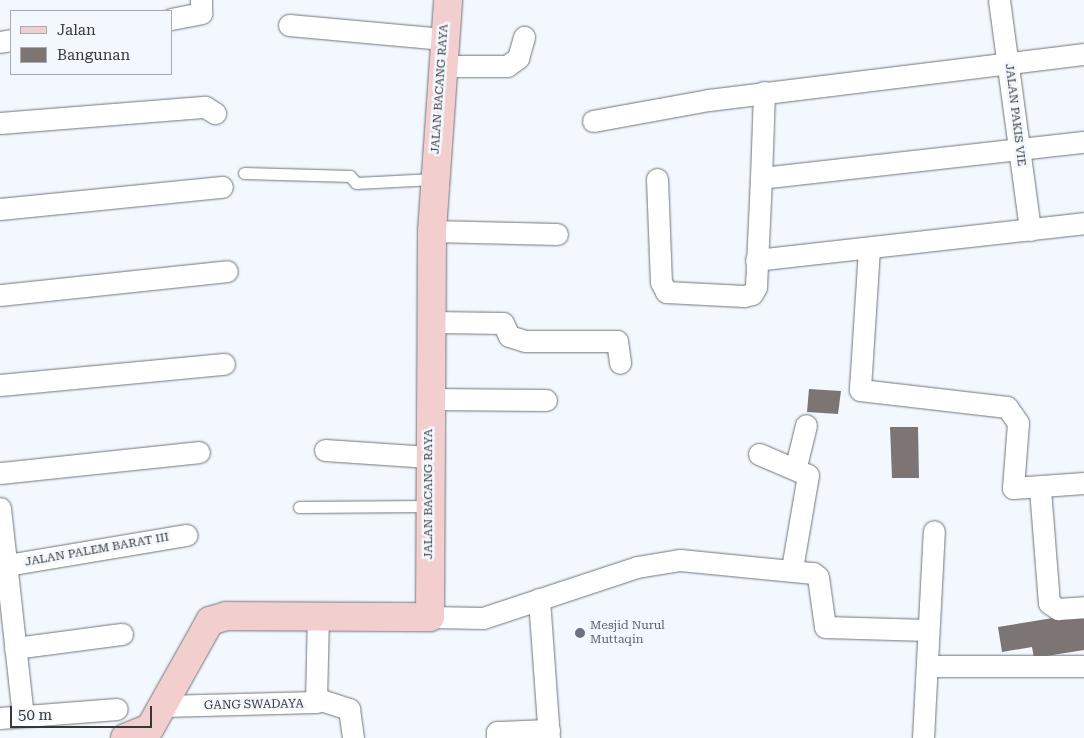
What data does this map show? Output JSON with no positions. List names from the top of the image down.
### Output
{
  "streets": {
    "street": [
      "JALAN BACANG RAYA",
      "JALAN PAKIS VIE",
      "JALAN PALEM BARAT III",
      "GANG SWADAYA"
    ]
  },
  "places": ["Mesjid Nurul Muttaqin"],
  "legend": ["Jalan", "Bangunan"],
  "scale_bar": "50 m"
}
